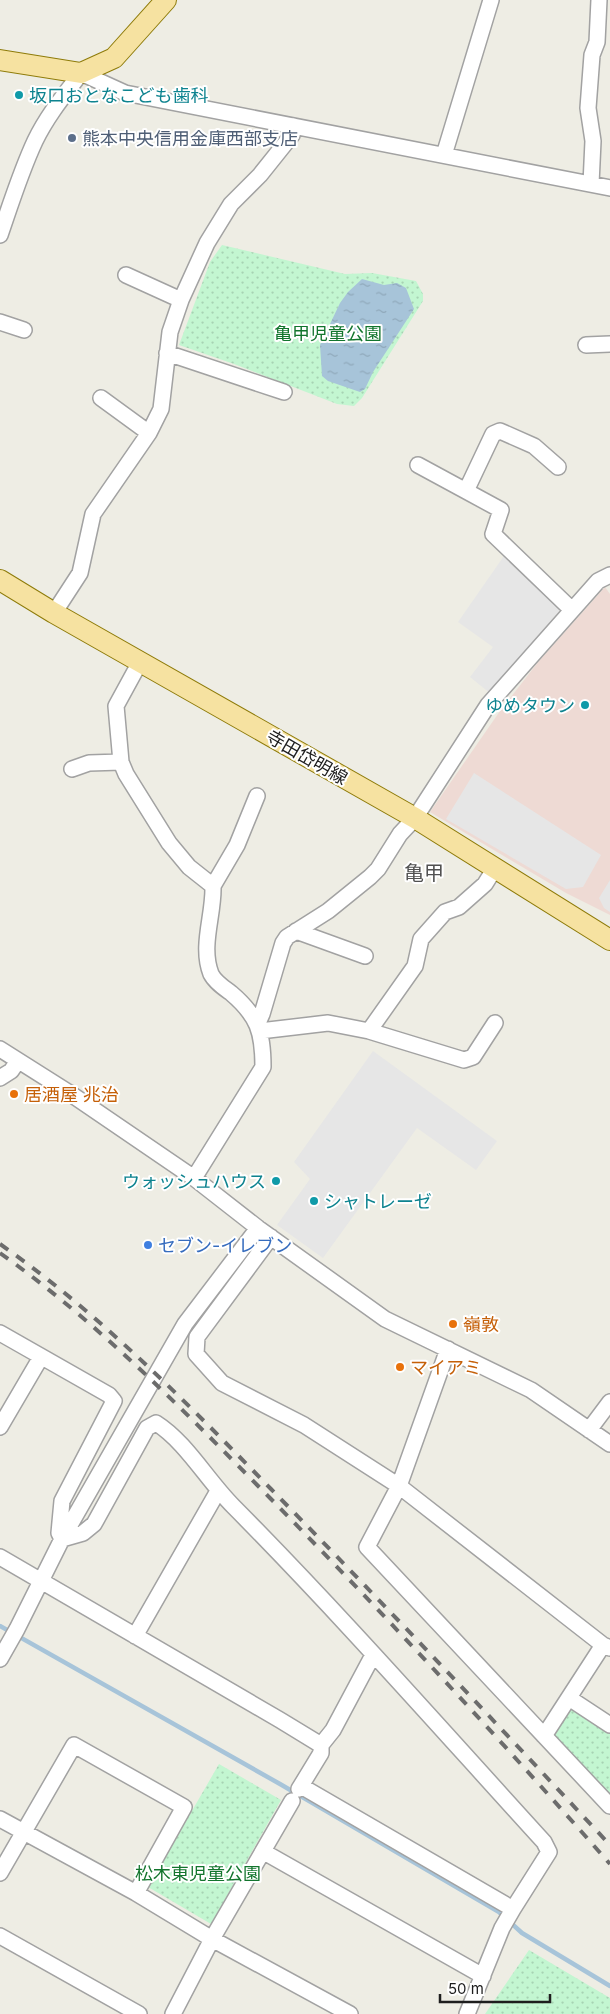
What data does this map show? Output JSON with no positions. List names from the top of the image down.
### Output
{
  "streets": {
    "main road": ["寺田岱明線"]
  },
  "districts": ["亀甲"],
  "parks": ["亀甲児童公園", "松木東児童公園"],
  "places": [
    "坂口おとなこども歯科",
    "熊本中央信用金庫西部支店",
    "ゆめタウン",
    "居酒屋 兆治",
    "ウォッシュハウス",
    "シャトレーゼ",
    "セブン-イレブン",
    "嶺敦",
    "マイアミ"
  ],
  "scale_bar": "50 m"
}
